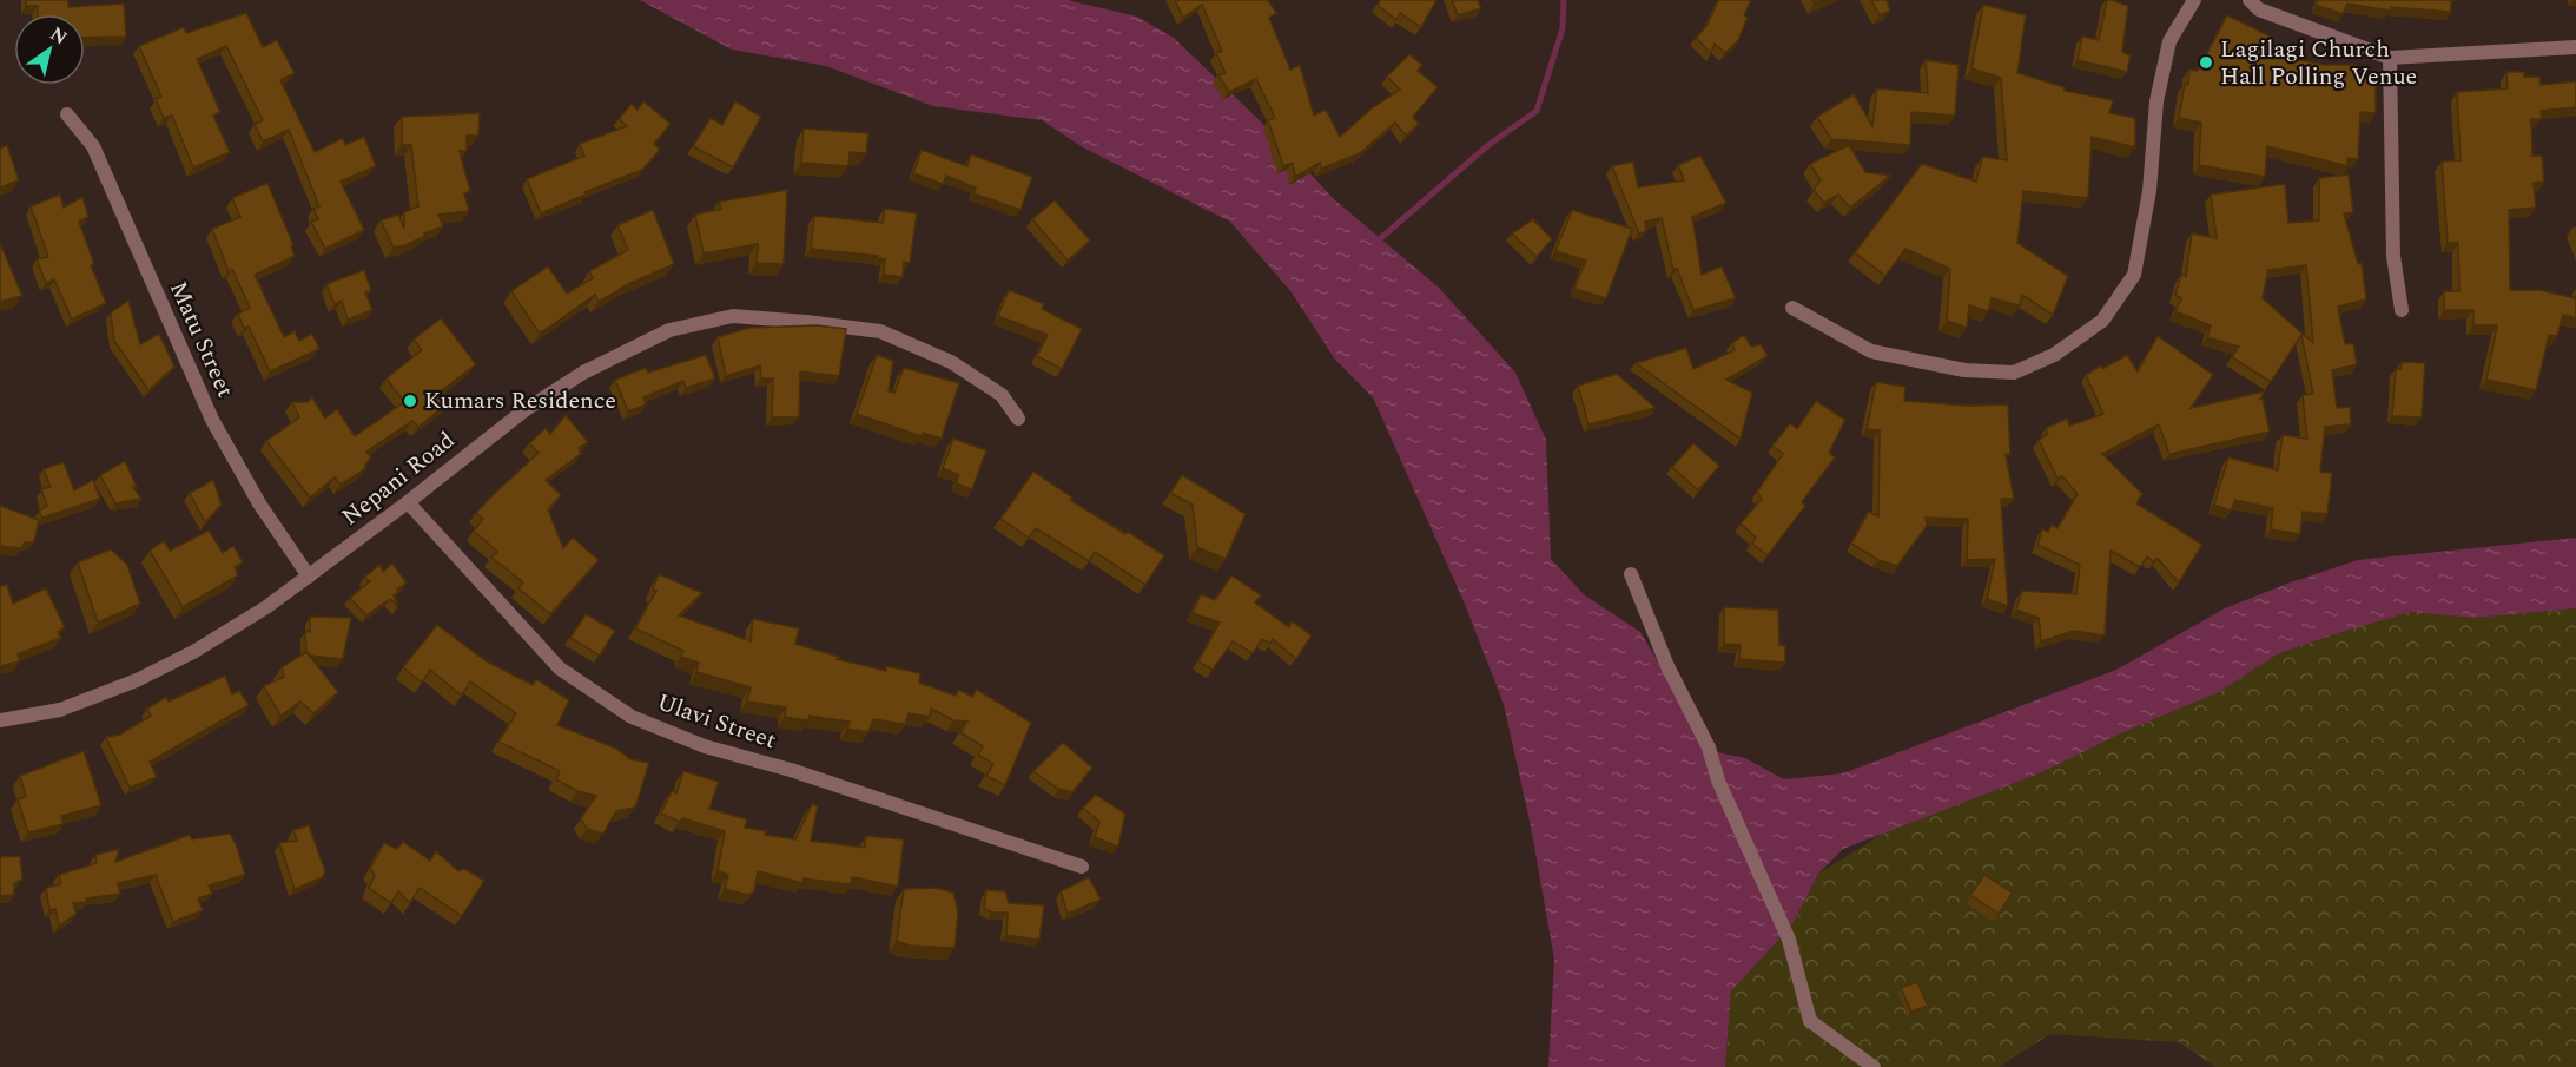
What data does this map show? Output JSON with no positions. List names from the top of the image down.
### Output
{
  "streets": {
    "street": ["Matu Street", "Nepani Road", "Ulavi Street"]
  },
  "crossings": [
    ["Matu Street", "Nepani Road"],
    ["Nepani Road", "Ulavi Street"]
  ],
  "places": ["Lagilagi Church Hall Polling Venue", "Kumars Residence"],
  "north": "top right"
}
